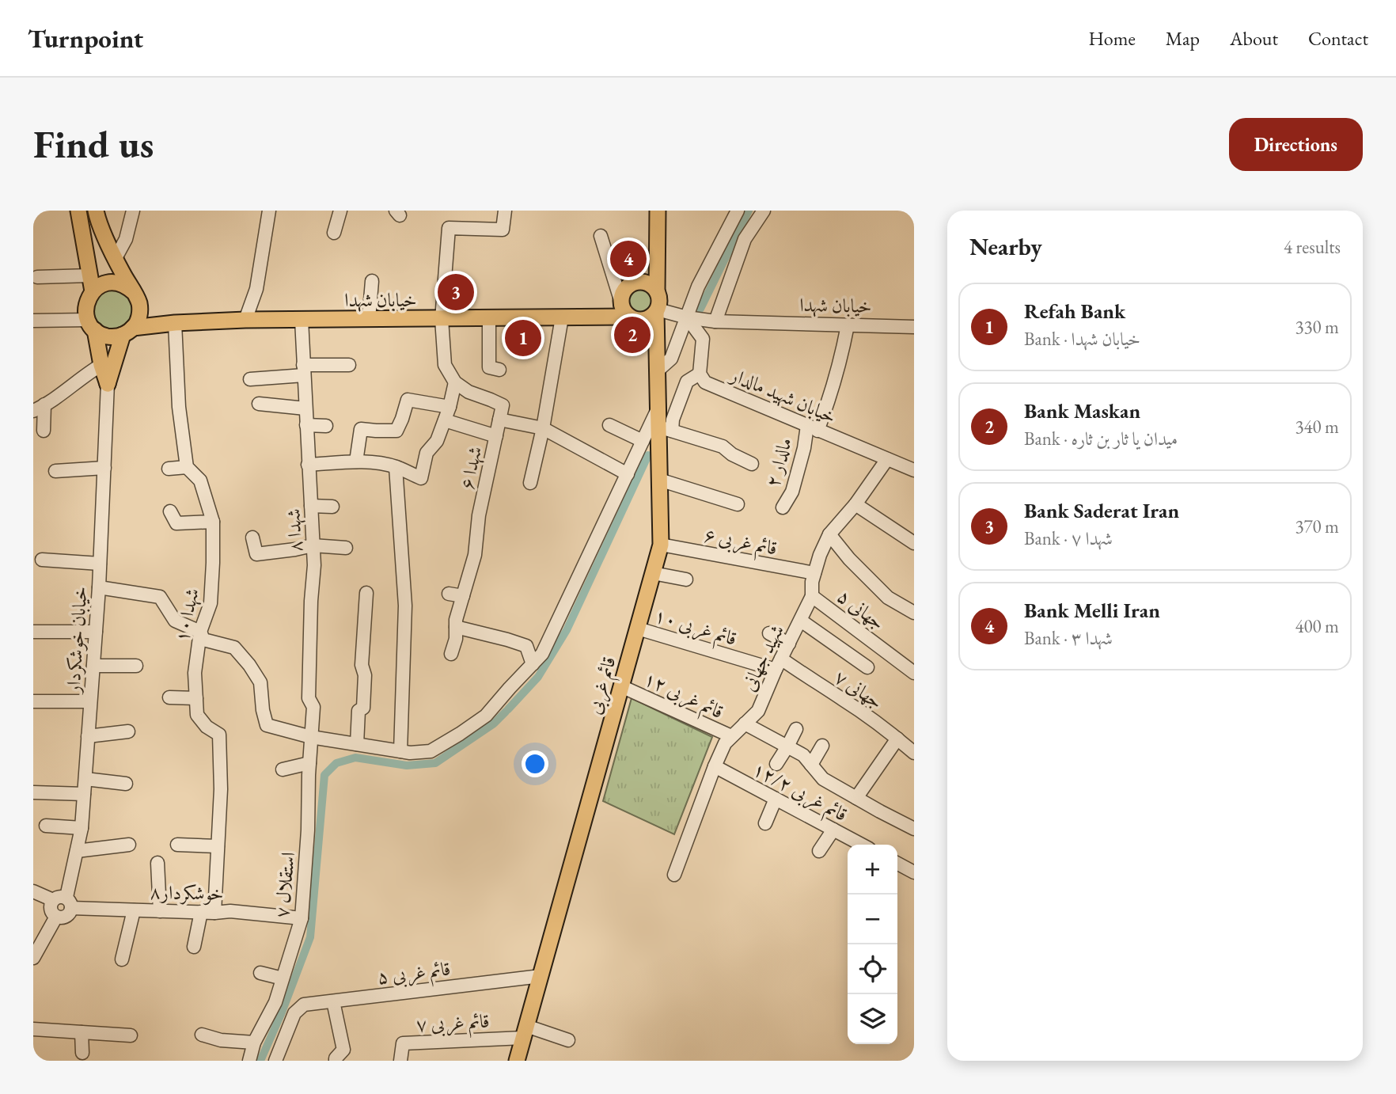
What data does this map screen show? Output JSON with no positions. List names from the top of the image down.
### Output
{
  "streets": {
    "main road": ["خیابان شهدا", "قائم غربی"],
    "street": [
      "خیابان شهید مالدار",
      "مالدار ۲",
      "شهدا ۶",
      "شهدا ۸",
      "قائم غربی ۶",
      "جهانی ۵",
      "شهدا ۱۰",
      "قائم غربی ۱۰",
      "خیابان خوشکردار",
      "شهید جهانی",
      "جهانی ۷",
      "قائم غربی ۱۲",
      "قائم غربی ۱۲/۲",
      "استقلال ۷",
      "خوشکردار۸",
      "قائم غربی ۵",
      "قائم غربی ۷"
    ]
  },
  "crossings": [
    ["خیابان شهدا", "مالدار ۲"],
    ["خیابان شهدا", "شهدا ۸"],
    ["خیابان شهدا", "شهدا ۱۰"],
    ["خیابان شهدا", "قائم غربی"],
    ["خیابان شهید مالدار", "مالدار ۲"],
    ["خیابان شهید مالدار", "شهید جهانی"],
    ["شهدا ۸", "استقلال ۷"],
    ["قائم غربی ۶", "شهید جهانی"],
    ["قائم غربی ۶", "قائم غربی"],
    ["جهانی ۵", "شهید جهانی"],
    ["شهدا ۱۰", "خوشکردار۸"],
    ["قائم غربی ۱۰", "شهید جهانی"],
    ["قائم غربی ۱۰", "قائم غربی"],
    ["قائم غربی ۱۰", "جهانی ۷"],
    ["خیابان خوشکردار", "خوشکردار۸"],
    ["شهید جهانی", "جهانی ۷"],
    ["شهید جهانی", "قائم غربی ۱۲"],
    ["شهید جهانی", "قائم غربی ۱۲/۲"],
    ["قائم غربی", "قائم غربی ۱۲"],
    ["قائم غربی", "قائم غربی ۵"],
    ["قائم غربی", "قائم غربی ۷"],
    ["استقلال ۷", "خوشکردار۸"]
  ],
  "page": {
    "header": "Turnpoint",
    "nav": [
      "Home",
      "Map",
      "About",
      "Contact"
    ],
    "buttons": "Directions",
    "title": "Find us",
    "heading": ["Nearby", "4 results"],
    "pins": [
      "4",
      "3",
      "2",
      "1"
    ],
    "list": [
      {
        "mark": "1",
        "name": "Refah Bank",
        "note": "Bank · خیابان شهدا",
        "value": "330 m"
      },
      {
        "mark": "2",
        "name": "Bank Maskan",
        "note": "Bank · میدان یا ثار بن ثاره",
        "value": "340 m"
      },
      {
        "mark": "3",
        "name": "Bank Saderat Iran",
        "note": "Bank · شهدا ۷",
        "value": "370 m"
      },
      {
        "mark": "4",
        "name": "Bank Melli Iran",
        "note": "Bank · شهدا ۳",
        "value": "400 m"
      }
    ],
    "map_buttons": ["+", "−"]
  }
}
